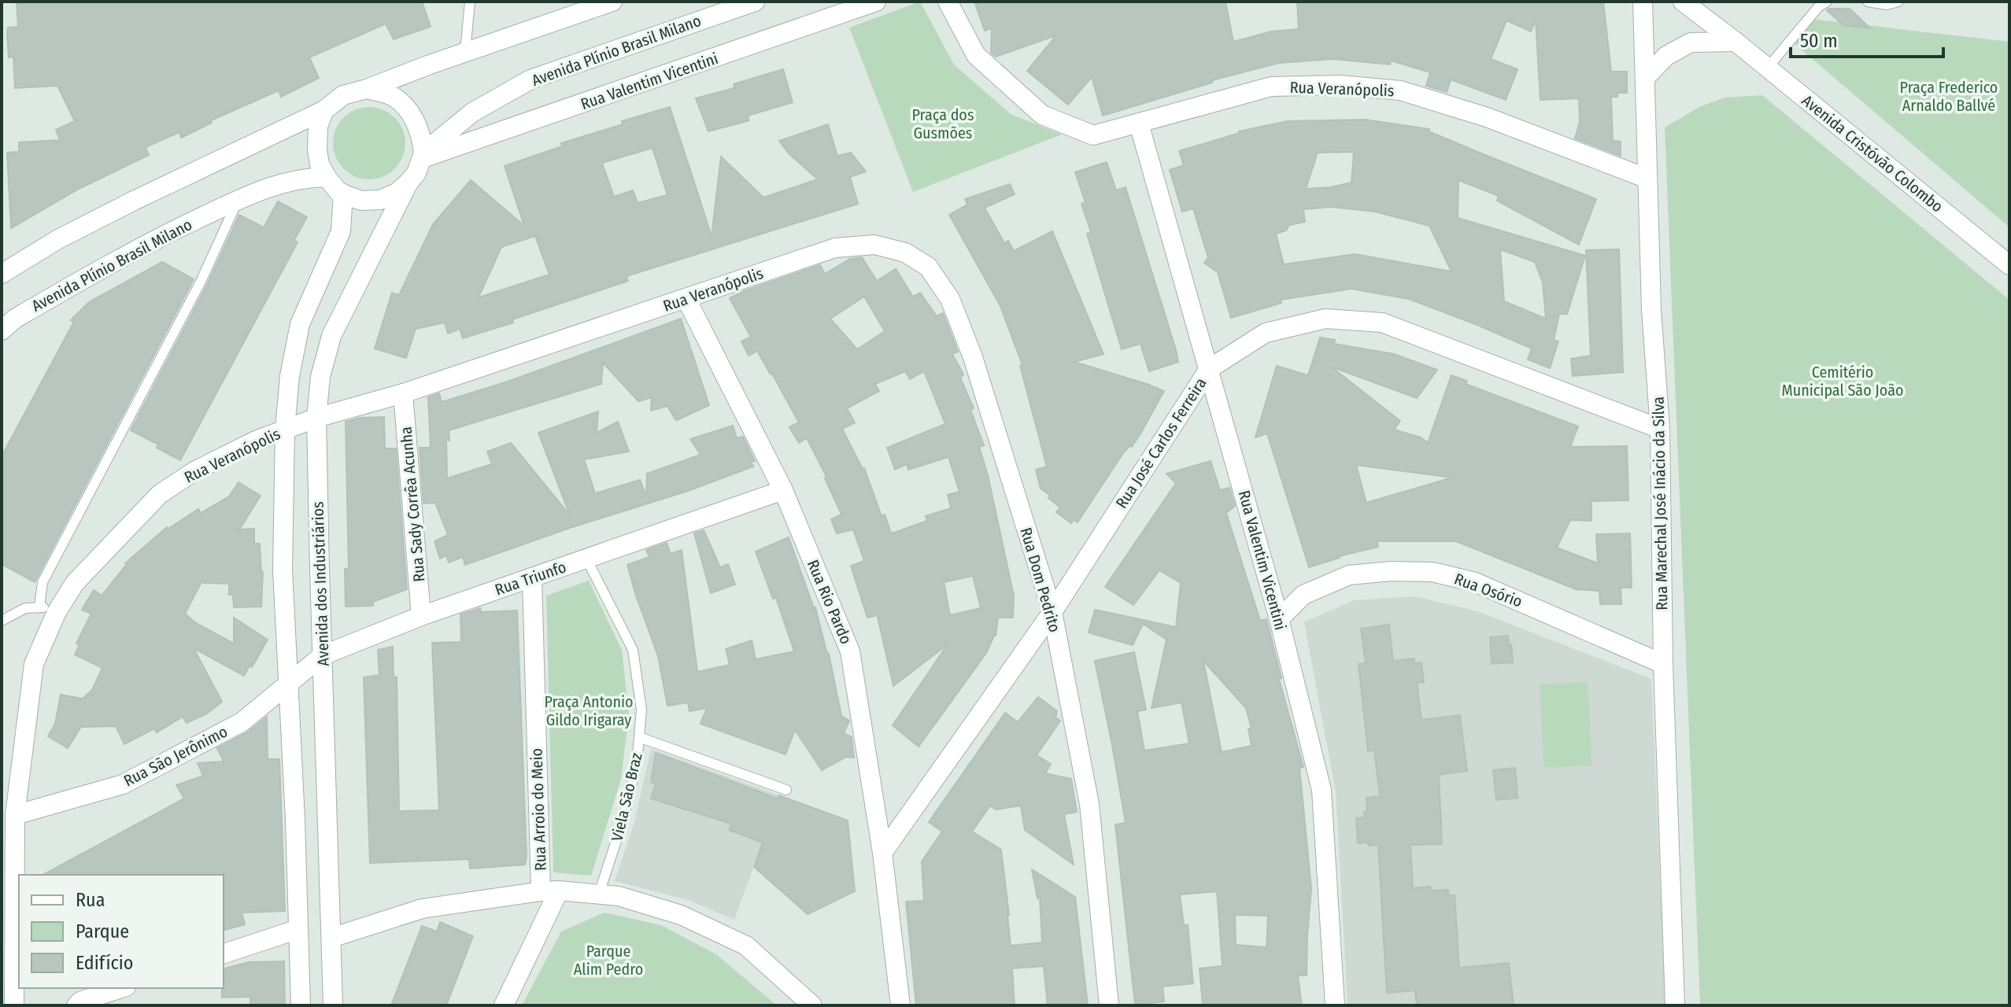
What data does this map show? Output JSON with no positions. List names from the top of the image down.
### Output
{
  "streets": {
    "street": [
      "Avenida Plínio Brasil Milano",
      "Rua Valentim Vicentini",
      "Rua Veranópolis",
      "Avenida Cristóvão Colombo",
      "Rua José Carlos Ferreira",
      "Rua Marechal José Inácio da Silva",
      "Rua Sady Corrêa Acunha",
      "Rua Triunfo",
      "Rua Dom Pedrito",
      "Avenida dos Industriários",
      "Rua Osório",
      "Rua Rio Pardo",
      "Rua São Jerônimo",
      "Rua Arroio do Meio"
    ],
    "lane": ["Viela São Braz"]
  },
  "crossings": [
    ["Avenida Plínio Brasil Milano", "Rua Valentim Vicentini"],
    ["Avenida Plínio Brasil Milano", "Rua Veranópolis"],
    ["Avenida Plínio Brasil Milano", "Avenida dos Industriários"],
    ["Rua Valentim Vicentini", "Rua Veranópolis"],
    ["Rua Valentim Vicentini", "Rua José Carlos Ferreira"],
    ["Rua Valentim Vicentini", "Avenida dos Industriários"],
    ["Rua Valentim Vicentini", "Rua Osório"],
    ["Rua Veranópolis", "Rua Marechal José Inácio da Silva"],
    ["Rua Veranópolis", "Rua Sady Corrêa Acunha"],
    ["Rua Veranópolis", "Rua Dom Pedrito"],
    ["Rua Veranópolis", "Avenida dos Industriários"],
    ["Rua Veranópolis", "Rua Rio Pardo"],
    ["Rua Veranópolis", "Rua São Jerônimo"],
    ["Rua José Carlos Ferreira", "Rua Marechal José Inácio da Silva"],
    ["Rua José Carlos Ferreira", "Rua Dom Pedrito"],
    ["Rua José Carlos Ferreira", "Rua Rio Pardo"],
    ["Rua Marechal José Inácio da Silva", "Rua Osório"],
    ["Rua Sady Corrêa Acunha", "Rua Triunfo"],
    ["Rua Triunfo", "Avenida dos Industriários"],
    ["Rua Triunfo", "Rua Rio Pardo"],
    ["Rua Triunfo", "Rua São Jerônimo"],
    ["Rua Triunfo", "Viela São Braz"],
    ["Rua Triunfo", "Rua Arroio do Meio"]
  ],
  "parks": [
    "Praça Frederico Arnaldo Ballvé",
    "Praça dos Gusmões",
    "Cemitério Municipal São João",
    "Praça Antonio Gildo Irigaray",
    "Parque Alim Pedro"
  ],
  "legend": ["Rua", "Parque", "Edifício"],
  "scale_bar": "50 m"
}
